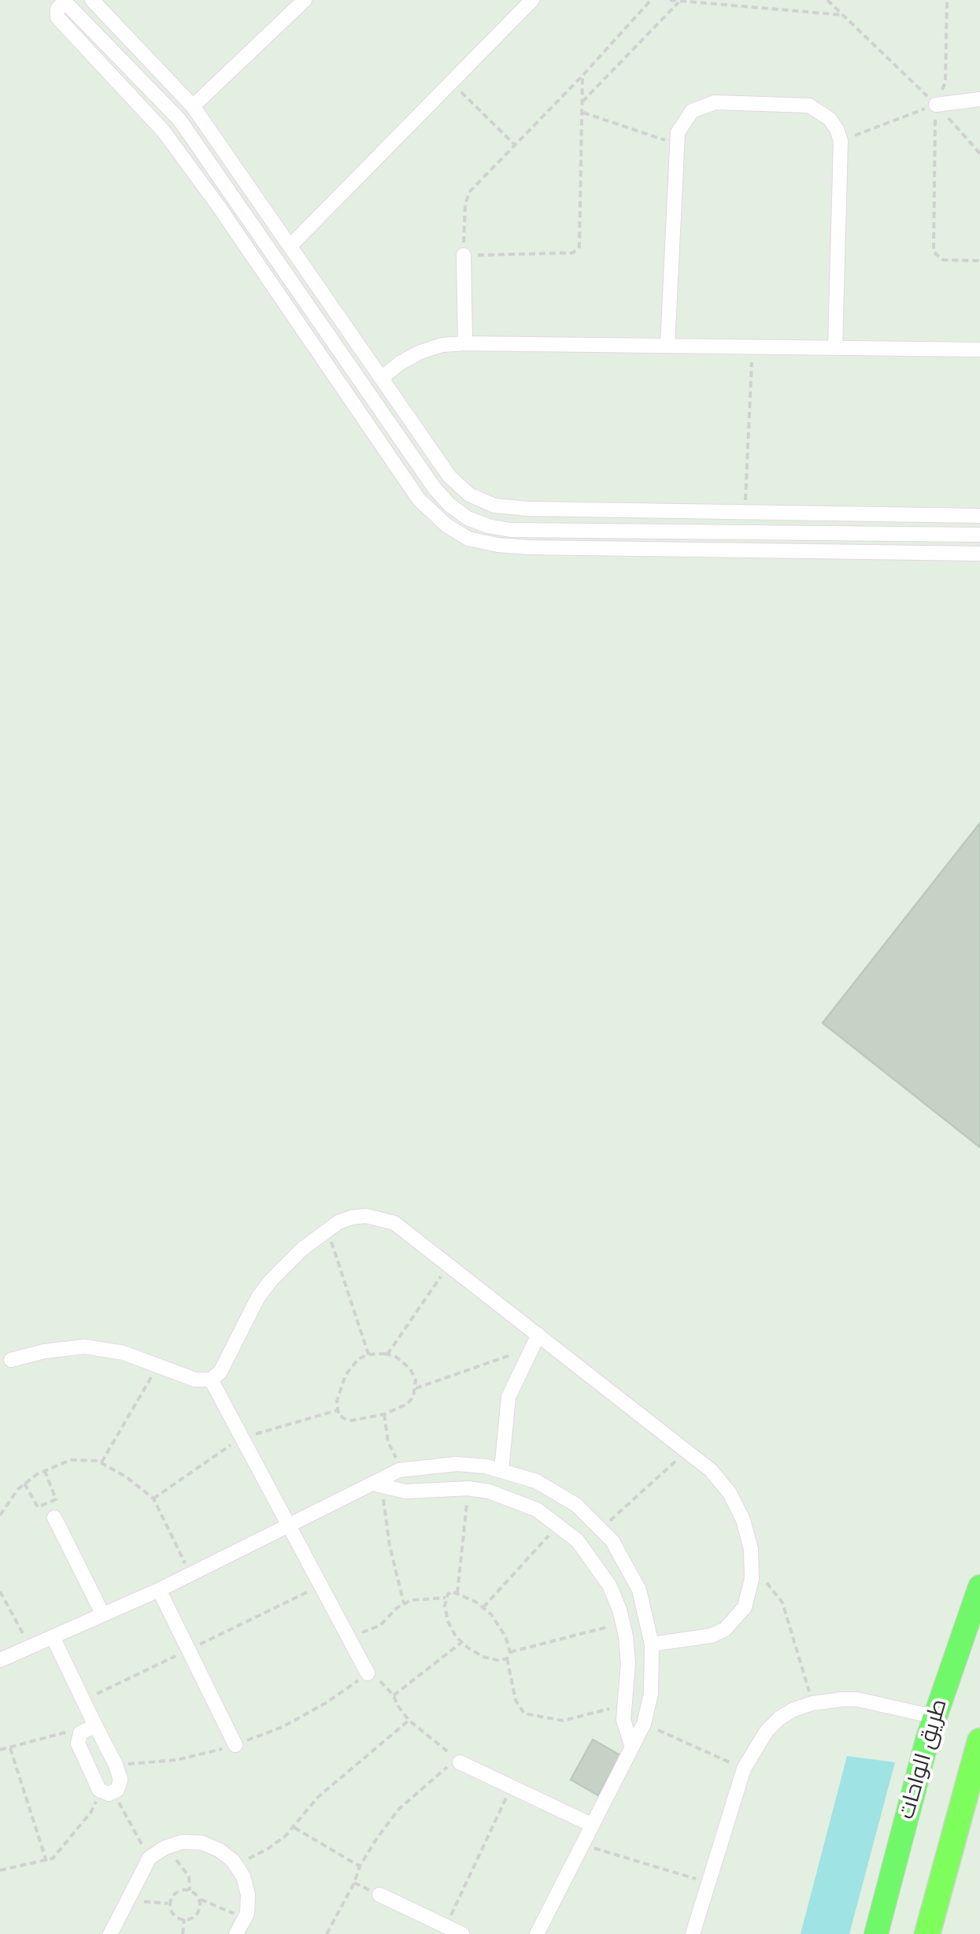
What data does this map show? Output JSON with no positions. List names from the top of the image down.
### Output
{
  "streets": {
    "highway": ["طريق الواحات"]
  }
}
